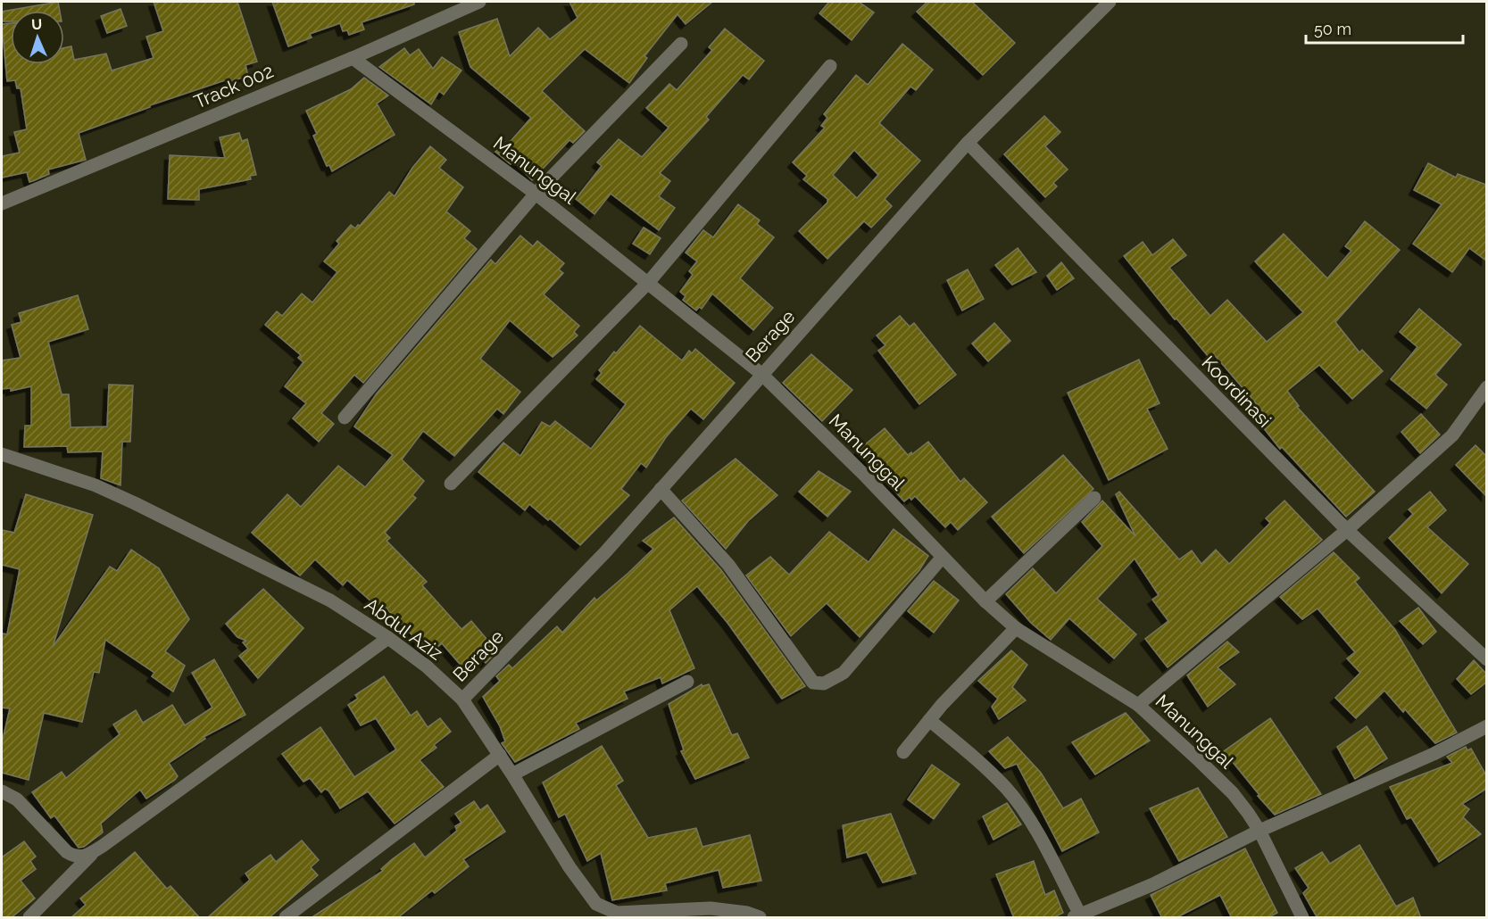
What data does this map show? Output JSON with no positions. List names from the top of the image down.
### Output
{
  "streets": {
    "street": [
      "Track 002",
      "Manunggal",
      "Berage",
      "Koordinasi",
      "Abdul Aziz"
    ]
  },
  "crossings": [
    ["Track 002", "Manunggal"],
    ["Manunggal", "Berage"],
    ["Berage", "Koordinasi"],
    ["Berage", "Abdul Aziz"]
  ],
  "scale_bar": "50 m",
  "north": "top"
}
